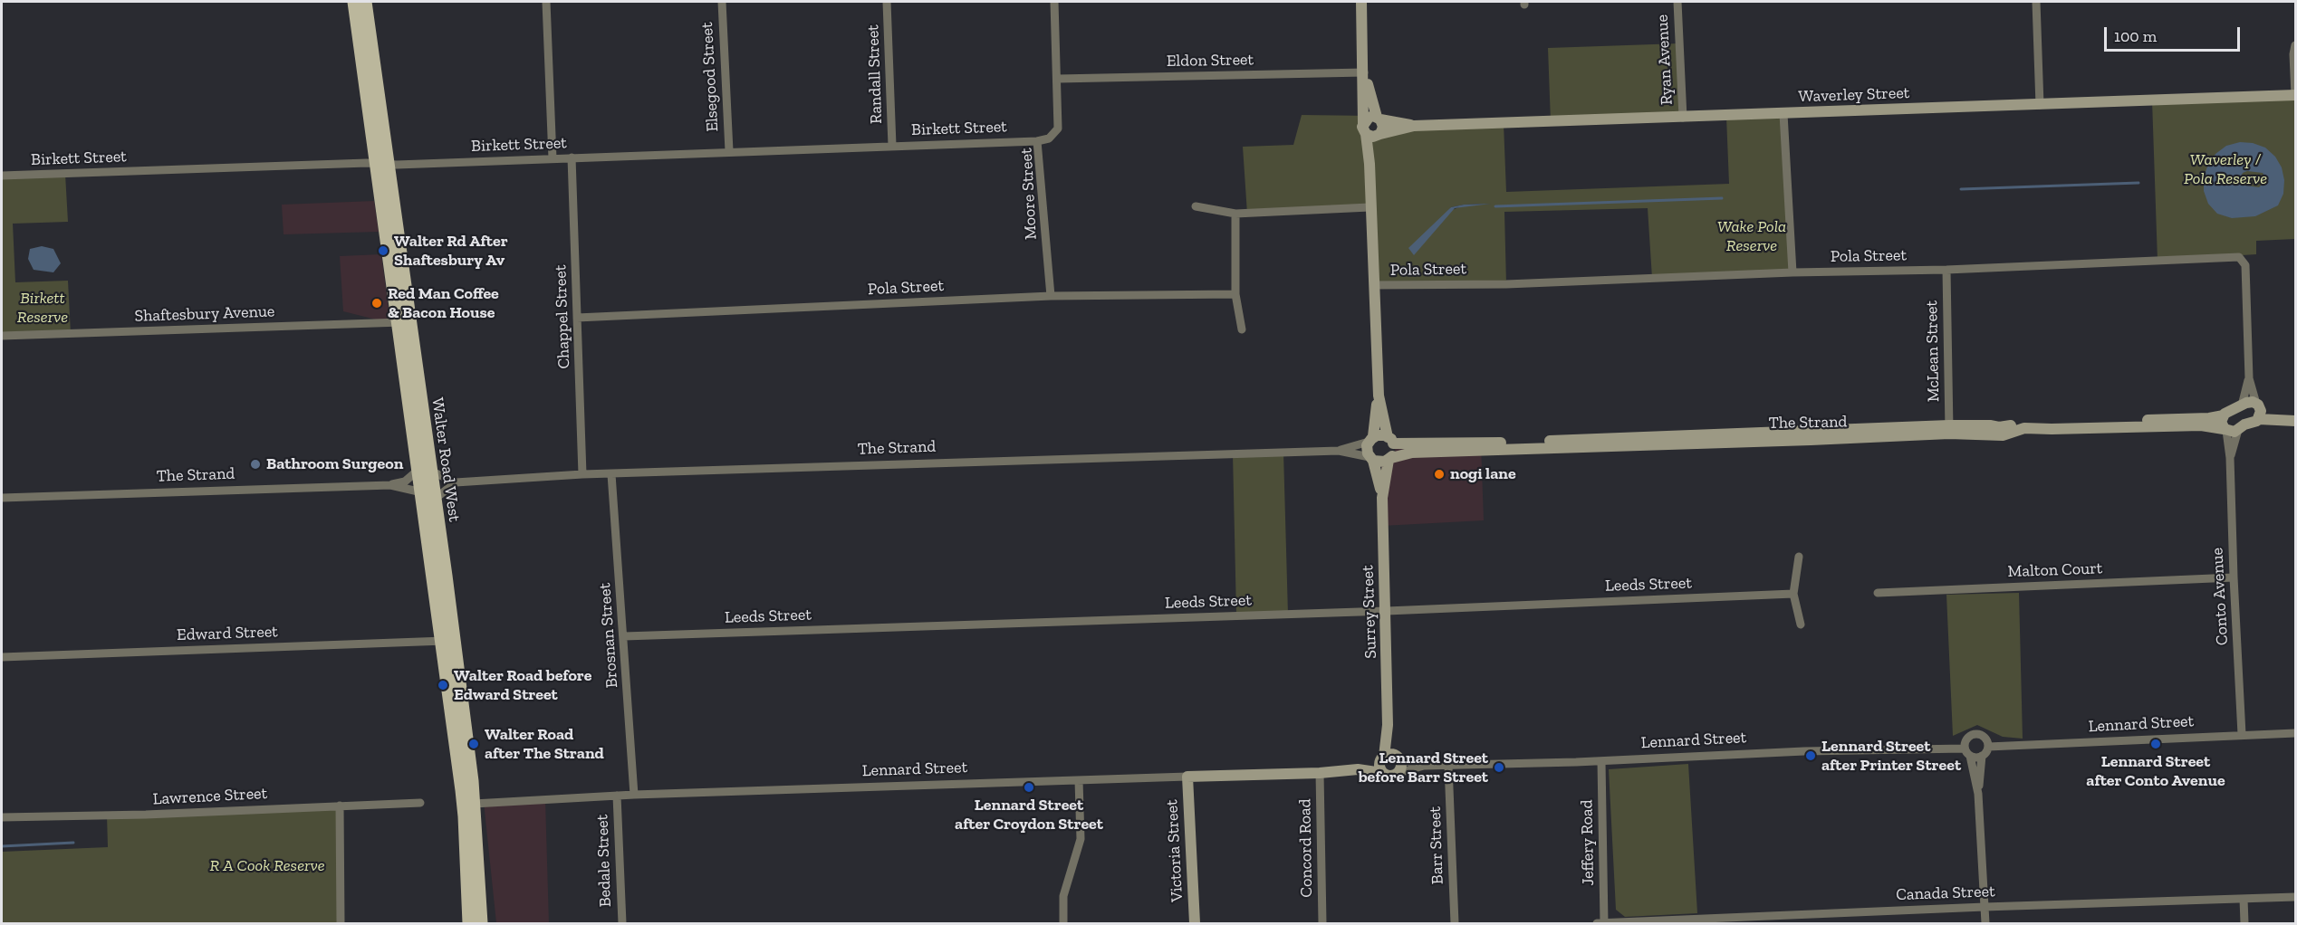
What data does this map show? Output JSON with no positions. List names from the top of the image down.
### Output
{
  "streets": {
    "main road": ["Walter Road West"],
    "street": [
      "Ryan Avenue",
      "Eldon Street",
      "Randall Street",
      "Elsegood Street",
      "Waverley Street",
      "Birkett Street",
      "Moore Street",
      "Pola Street",
      "Shaftesbury Avenue",
      "Chappel Street",
      "McLean Street",
      "The Strand",
      "Malton Court",
      "Leeds Street",
      "Conto Avenue",
      "Surrey Street",
      "Edward Street",
      "Brosnan Street",
      "Lennard Street",
      "Lawrence Street",
      "Jeffery Road",
      "Barr Street",
      "Concord Road",
      "Victoria Street",
      "Bedale Street",
      "Canada Street"
    ]
  },
  "crossings": [
    ["Ryan Avenue", "Waverley Street"],
    ["Eldon Street", "Moore Street"],
    ["Randall Street", "Birkett Street"],
    ["Elsegood Street", "Birkett Street"],
    ["Birkett Street", "Moore Street"],
    ["Birkett Street", "Chappel Street"],
    ["Birkett Street", "Walter Road West"],
    ["Moore Street", "Pola Street"],
    ["Pola Street", "Chappel Street"],
    ["Pola Street", "McLean Street"],
    ["Shaftesbury Avenue", "Walter Road West"],
    ["Chappel Street", "The Strand"],
    ["McLean Street", "The Strand"],
    ["The Strand", "Walter Road West"],
    ["The Strand", "Conto Avenue"],
    ["The Strand", "Surrey Street"],
    ["The Strand", "Brosnan Street"],
    ["Walter Road West", "Edward Street"],
    ["Walter Road West", "Lennard Street"],
    ["Malton Court", "Conto Avenue"],
    ["Leeds Street", "Surrey Street"],
    ["Leeds Street", "Brosnan Street"],
    ["Conto Avenue", "Lennard Street"],
    ["Surrey Street", "Lennard Street"],
    ["Brosnan Street", "Lennard Street"],
    ["Lennard Street", "Jeffery Road"],
    ["Lennard Street", "Barr Street"],
    ["Lennard Street", "Concord Road"],
    ["Lennard Street", "Victoria Street"],
    ["Lennard Street", "Bedale Street"],
    ["Jeffery Road", "Canada Street"]
  ],
  "parks": [
    "Waverley / Pola Reserve",
    "Wake Pola Reserve",
    "Birkett Reserve",
    "R A Cook Reserve"
  ],
  "places": [
    "Walter Rd After Shaftesbury Av",
    "Red Man Coffee & Bacon House",
    "Bathroom Surgeon",
    "nogi lane",
    "Walter Road before Edward Street",
    "Walter Road after The Strand",
    "Lennard Street after Conto Avenue",
    "Lennard Street after Printer Street",
    "Lennard Street before Barr Street",
    "Lennard Street after Croydon Street"
  ],
  "scale_bar": "100 m"
}
